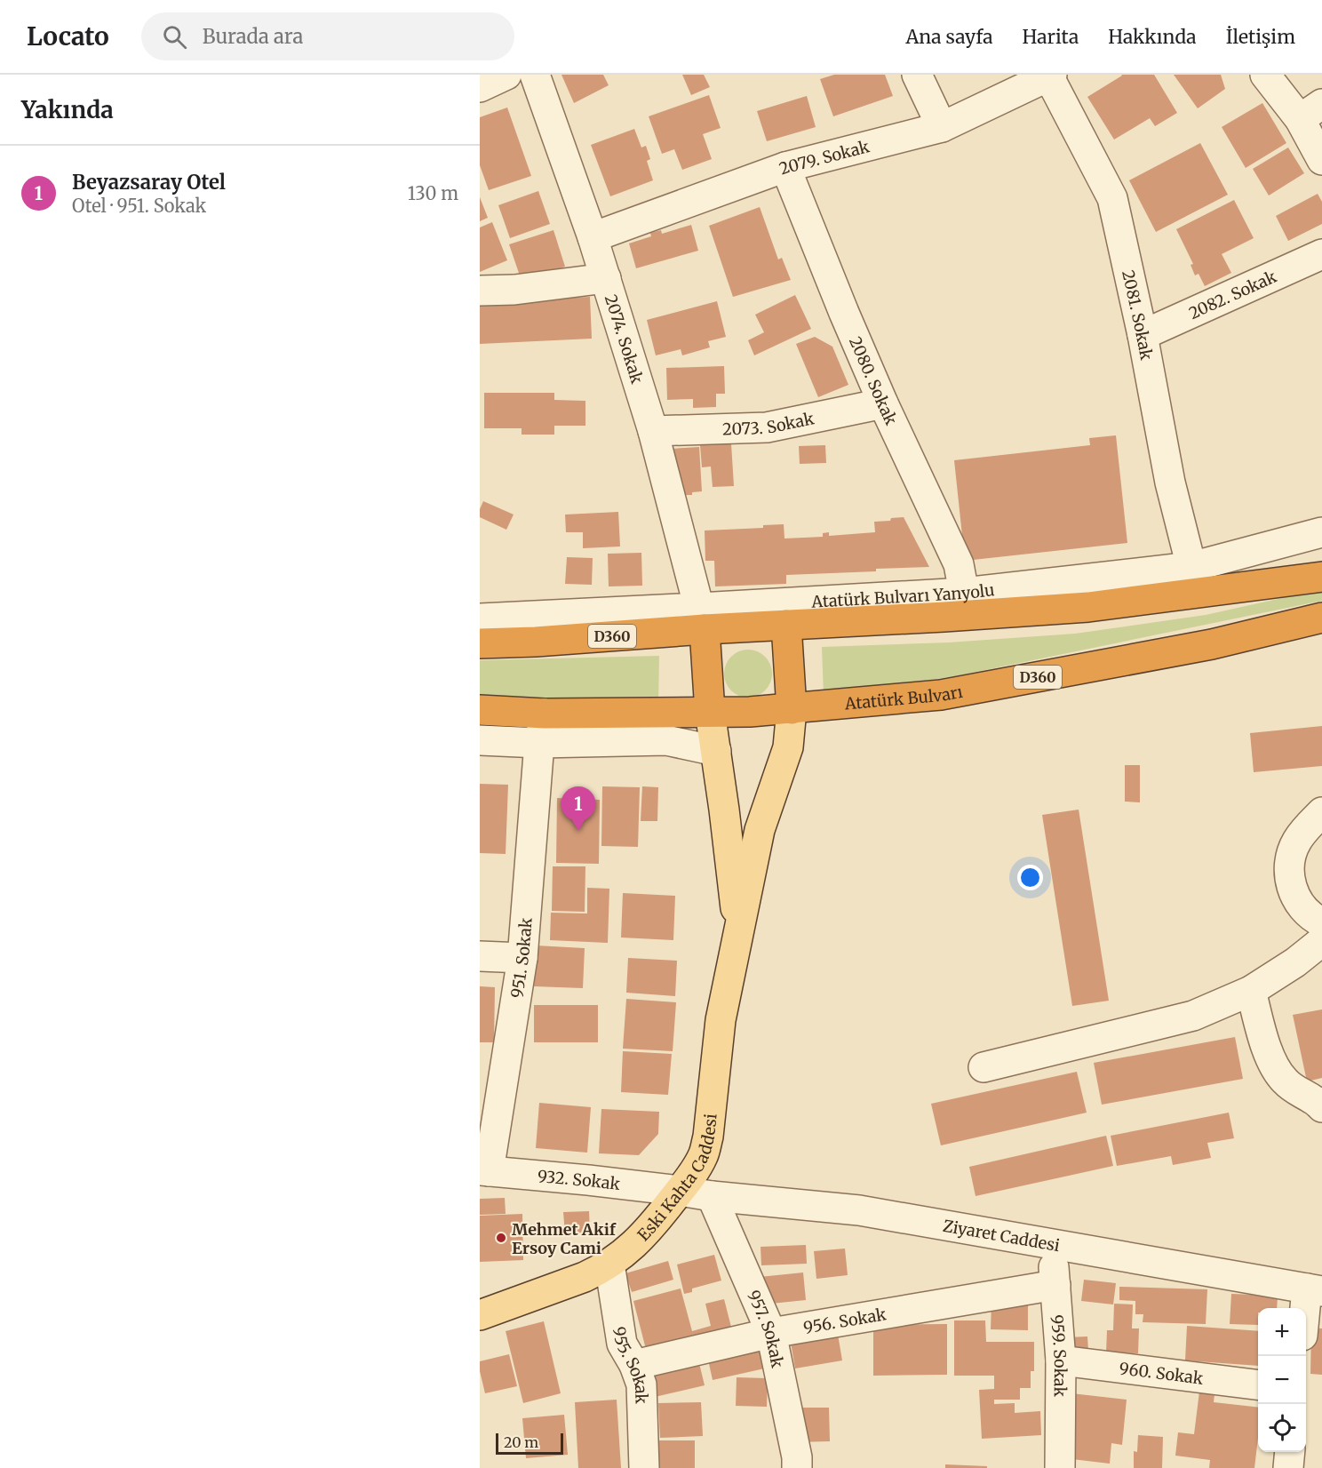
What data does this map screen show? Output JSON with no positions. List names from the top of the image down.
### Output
{
  "streets": {
    "highway": ["D360", "Atatürk Bulvarı"],
    "main road": ["Eski Kahta Caddesi"],
    "street": [
      "2079. Sokak",
      "2082. Sokak",
      "2081. Sokak",
      "2074. Sokak",
      "2080. Sokak",
      "2073. Sokak",
      "Atatürk Bulvarı Yanyolu",
      "951. Sokak",
      "932. Sokak",
      "Ziyaret Caddesi",
      "956. Sokak",
      "957. Sokak",
      "959. Sokak",
      "955. Sokak",
      "960. Sokak"
    ]
  },
  "crossings": [
    ["2079. Sokak", "2081. Sokak"],
    ["2079. Sokak", "2074. Sokak"],
    ["2079. Sokak", "2080. Sokak"],
    ["2082. Sokak", "2081. Sokak"],
    ["2081. Sokak", "Atatürk Bulvarı Yanyolu"],
    ["2074. Sokak", "2073. Sokak"],
    ["2074. Sokak", "Atatürk Bulvarı Yanyolu"],
    ["2074. Sokak", "D360"],
    ["2080. Sokak", "2073. Sokak"],
    ["2080. Sokak", "Atatürk Bulvarı Yanyolu"],
    ["Atatürk Bulvarı Yanyolu", "D360"],
    ["Atatürk Bulvarı", "951. Sokak"],
    ["Atatürk Bulvarı", "Eski Kahta Caddesi"],
    ["951. Sokak", "932. Sokak"],
    ["Eski Kahta Caddesi", "932. Sokak"],
    ["Eski Kahta Caddesi", "Ziyaret Caddesi"],
    ["Eski Kahta Caddesi", "955. Sokak"],
    ["932. Sokak", "Ziyaret Caddesi"],
    ["Ziyaret Caddesi", "957. Sokak"],
    ["Ziyaret Caddesi", "959. Sokak"],
    ["956. Sokak", "957. Sokak"],
    ["956. Sokak", "959. Sokak"],
    ["956. Sokak", "955. Sokak"],
    ["959. Sokak", "960. Sokak"]
  ],
  "places": ["Mehmet Akif Ersoy Cami"],
  "scale_bar": "20 m",
  "page": {
    "header": "Locato",
    "search": "Burada ara",
    "nav": [
      "Ana sayfa",
      "Harita",
      "Hakkında",
      "İletişim"
    ],
    "heading": "Yakında",
    "list": [
      {
        "mark": "1",
        "name": "Beyazsaray Otel",
        "note": "Otel · 951. Sokak",
        "value": "130 m"
      }
    ],
    "pins": "1",
    "map_buttons": ["+", "−"],
    "scale": "20 m"
  }
}
